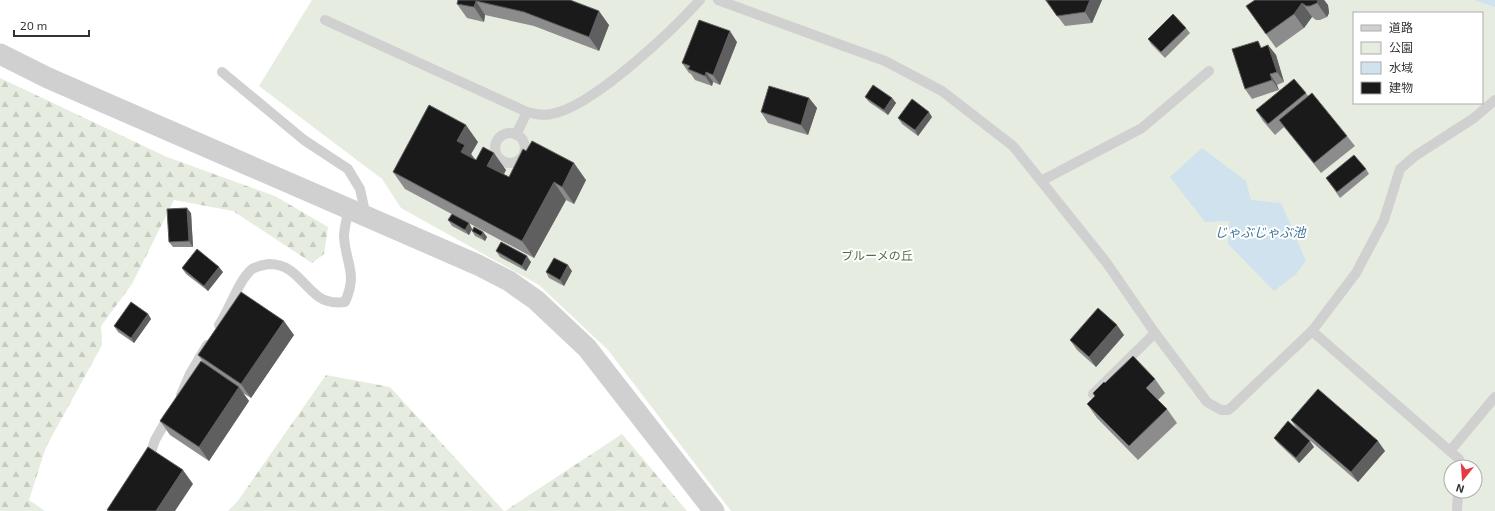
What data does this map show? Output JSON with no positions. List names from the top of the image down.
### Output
{
  "water": ["じゃぶじゃぶ池"],
  "parks": ["ブルーメの丘"],
  "legend": [
    "道路",
    "公園",
    "水域",
    "建物"
  ],
  "scale_bar": "20 m",
  "north": "bottom"
}
